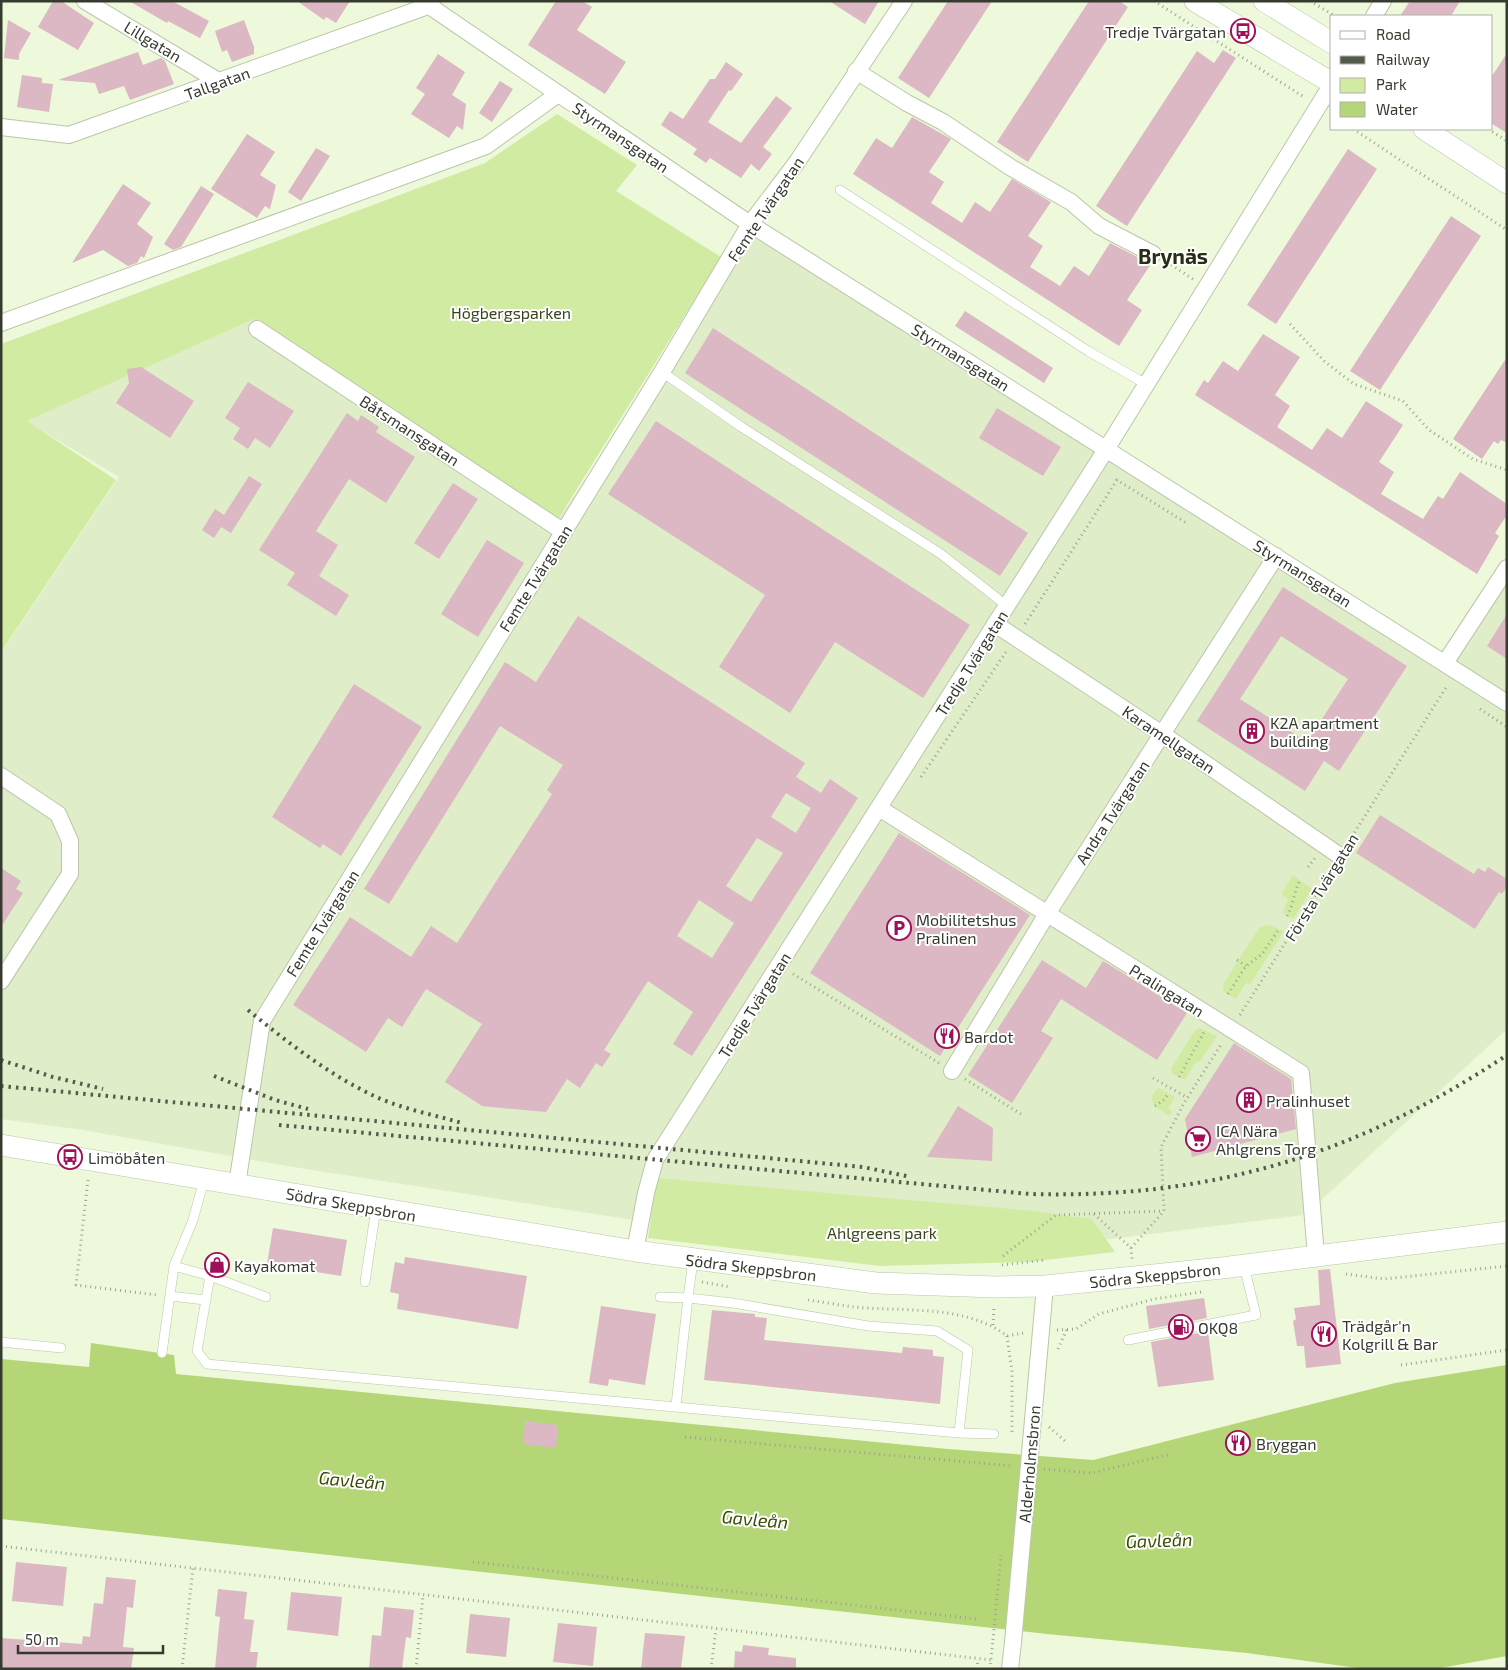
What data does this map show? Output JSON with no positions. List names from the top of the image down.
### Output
{
  "streets": {
    "street": [
      "Lillgatan",
      "Tallgatan",
      "Styrmansgatan",
      "Femte Tvärgatan",
      "Båtsmansgatan",
      "Tredje Tvärgatan",
      "Karamellgatan",
      "Andra Tvärgatan",
      "Pralingatan",
      "Södra Skeppsbron",
      "Alderholmsbron"
    ],
    "path": ["Första Tvärgatan"]
  },
  "crossings": [
    ["Lillgatan", "Tallgatan"],
    ["Tallgatan", "Styrmansgatan"],
    ["Styrmansgatan", "Femte Tvärgatan"],
    ["Styrmansgatan", "Tredje Tvärgatan"],
    ["Styrmansgatan", "Andra Tvärgatan"],
    ["Styrmansgatan", "Första Tvärgatan"],
    ["Femte Tvärgatan", "Båtsmansgatan"],
    ["Femte Tvärgatan", "Södra Skeppsbron"],
    ["Tredje Tvärgatan", "Karamellgatan"],
    ["Tredje Tvärgatan", "Pralingatan"],
    ["Tredje Tvärgatan", "Södra Skeppsbron"],
    ["Karamellgatan", "Andra Tvärgatan"],
    ["Karamellgatan", "Första Tvärgatan"],
    ["Andra Tvärgatan", "Pralingatan"],
    ["Första Tvärgatan", "Pralingatan"],
    ["Pralingatan", "Södra Skeppsbron"],
    ["Södra Skeppsbron", "Alderholmsbron"]
  ],
  "districts": ["Brynäs"],
  "water": ["Gavleån"],
  "parks": ["Högbergsparken", "Ahlgreens park"],
  "places": {
    "bus stop": ["Tredje Tvärgatan", "Limöbåten"],
    "building": ["K2A apartment building", "Pralinhuset"],
    "parking": ["Mobilitetshus Pralinen"],
    "restaurant": ["Bardot", "Trädgår'n Kolgrill & Bar", "Bryggan"],
    "supermarket": ["ICA Nära Ahlgrens Torg"],
    "shop": ["Kayakomat"],
    "fuel station": ["OKQ8"]
  },
  "legend": [
    "Road",
    "Railway",
    "Park",
    "Water"
  ],
  "scale_bar": "50 m"
}
